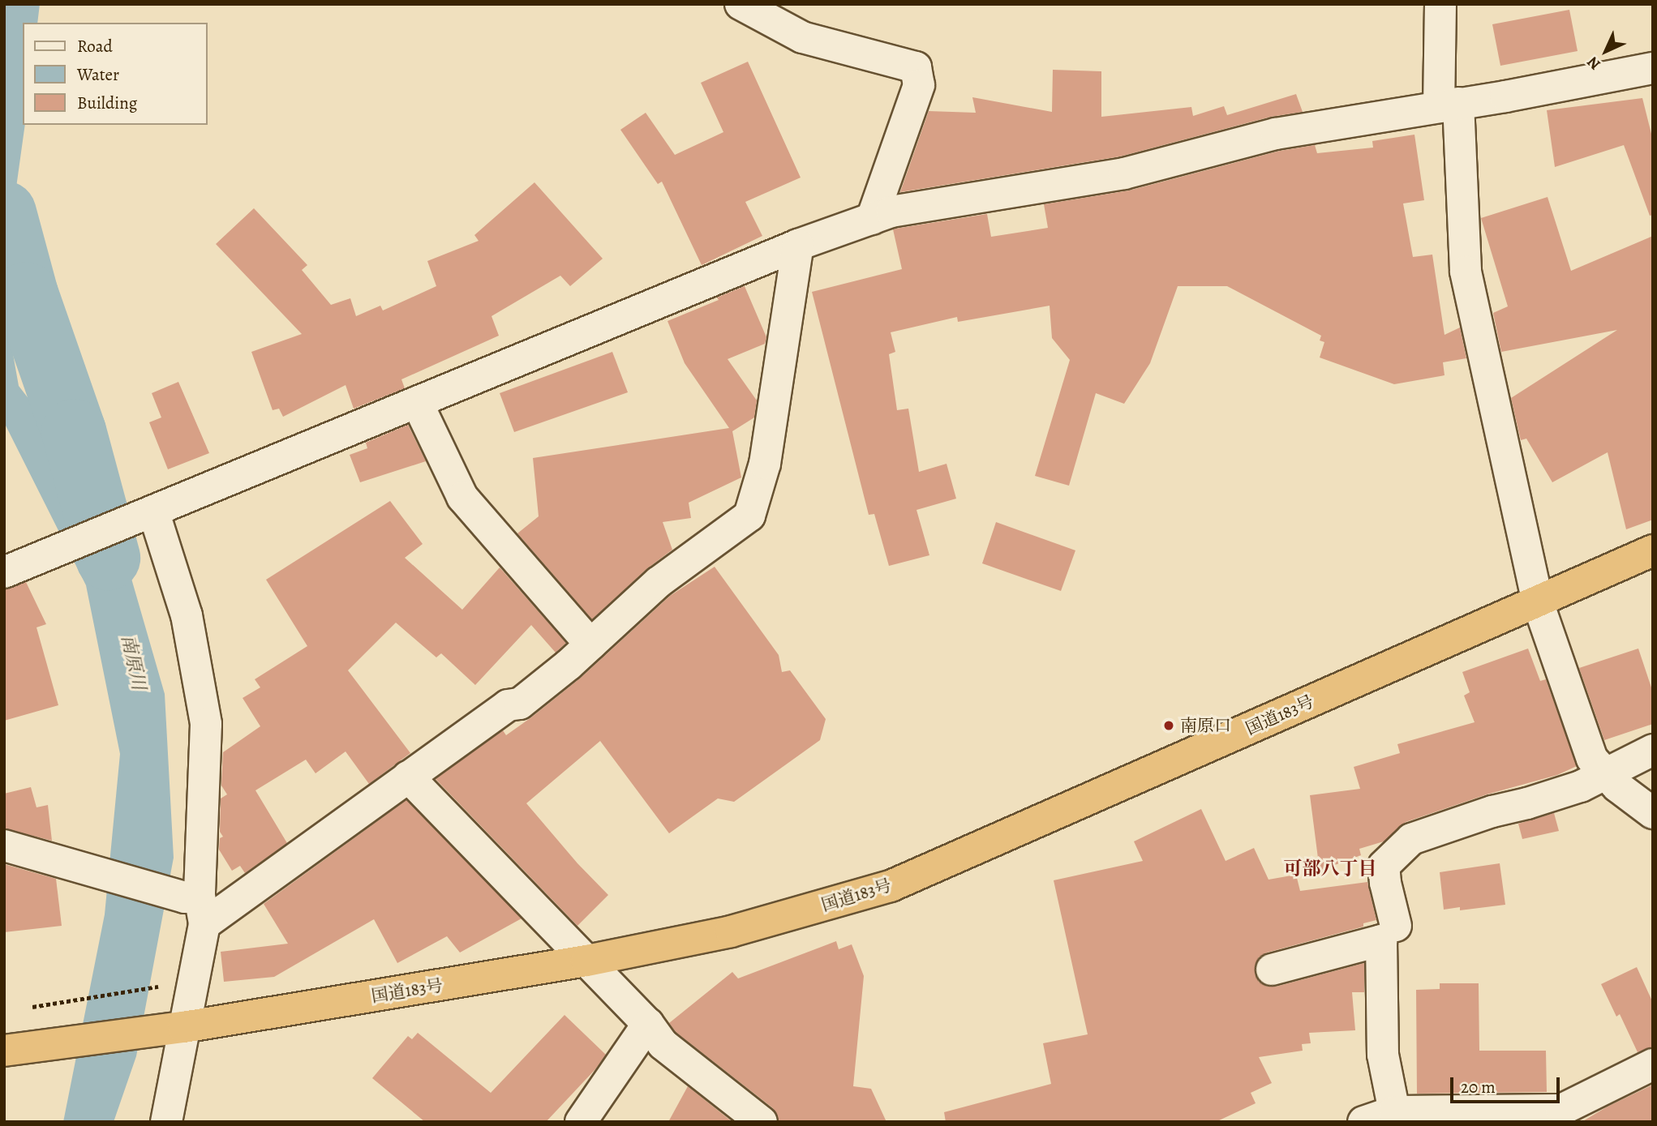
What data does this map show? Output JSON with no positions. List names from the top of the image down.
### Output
{
  "streets": {
    "highway": ["国道183号"]
  },
  "districts": ["可部八丁目"],
  "water": ["南原川"],
  "places": ["南原口"],
  "legend": ["Road", "Water", "Building"],
  "scale_bar": "20 m",
  "north": "bottom left"
}
